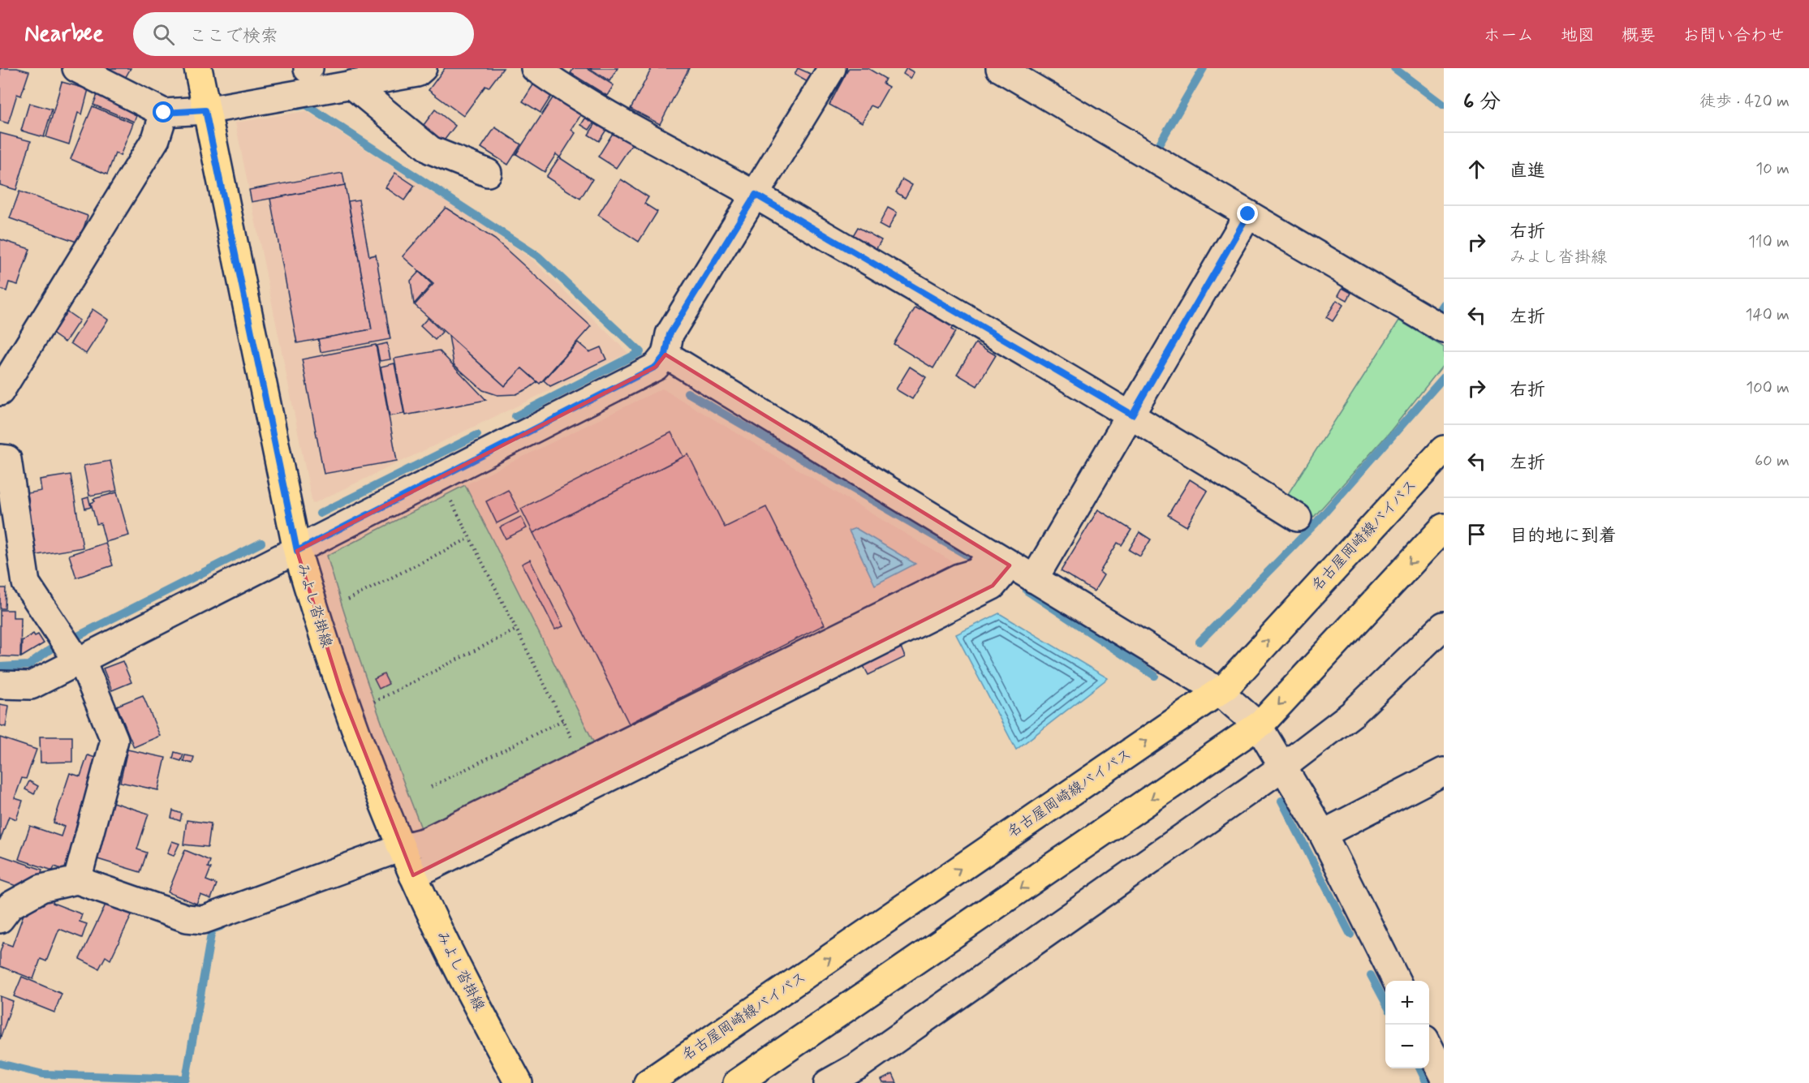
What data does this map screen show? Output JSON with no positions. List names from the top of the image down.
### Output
{
  "streets": {
    "main road": ["名古屋岡崎線バイパス", "みよし沓掛線"]
  },
  "page": {
    "header": "Nearbee",
    "search": "ここで検索",
    "nav": [
      "ホーム",
      "地図",
      "概要",
      "お問い合わせ"
    ],
    "heading": ["6 分", "徒歩 · 420 m"],
    "list": [
      ["直進", "10 m"],
      ["右折", "みよし沓掛線", "110 m"],
      ["左折", "140 m"],
      ["右折", "100 m"],
      ["左折", "60 m"],
      "目的地に到着"
    ],
    "map_buttons": ["+", "−"]
  }
}
